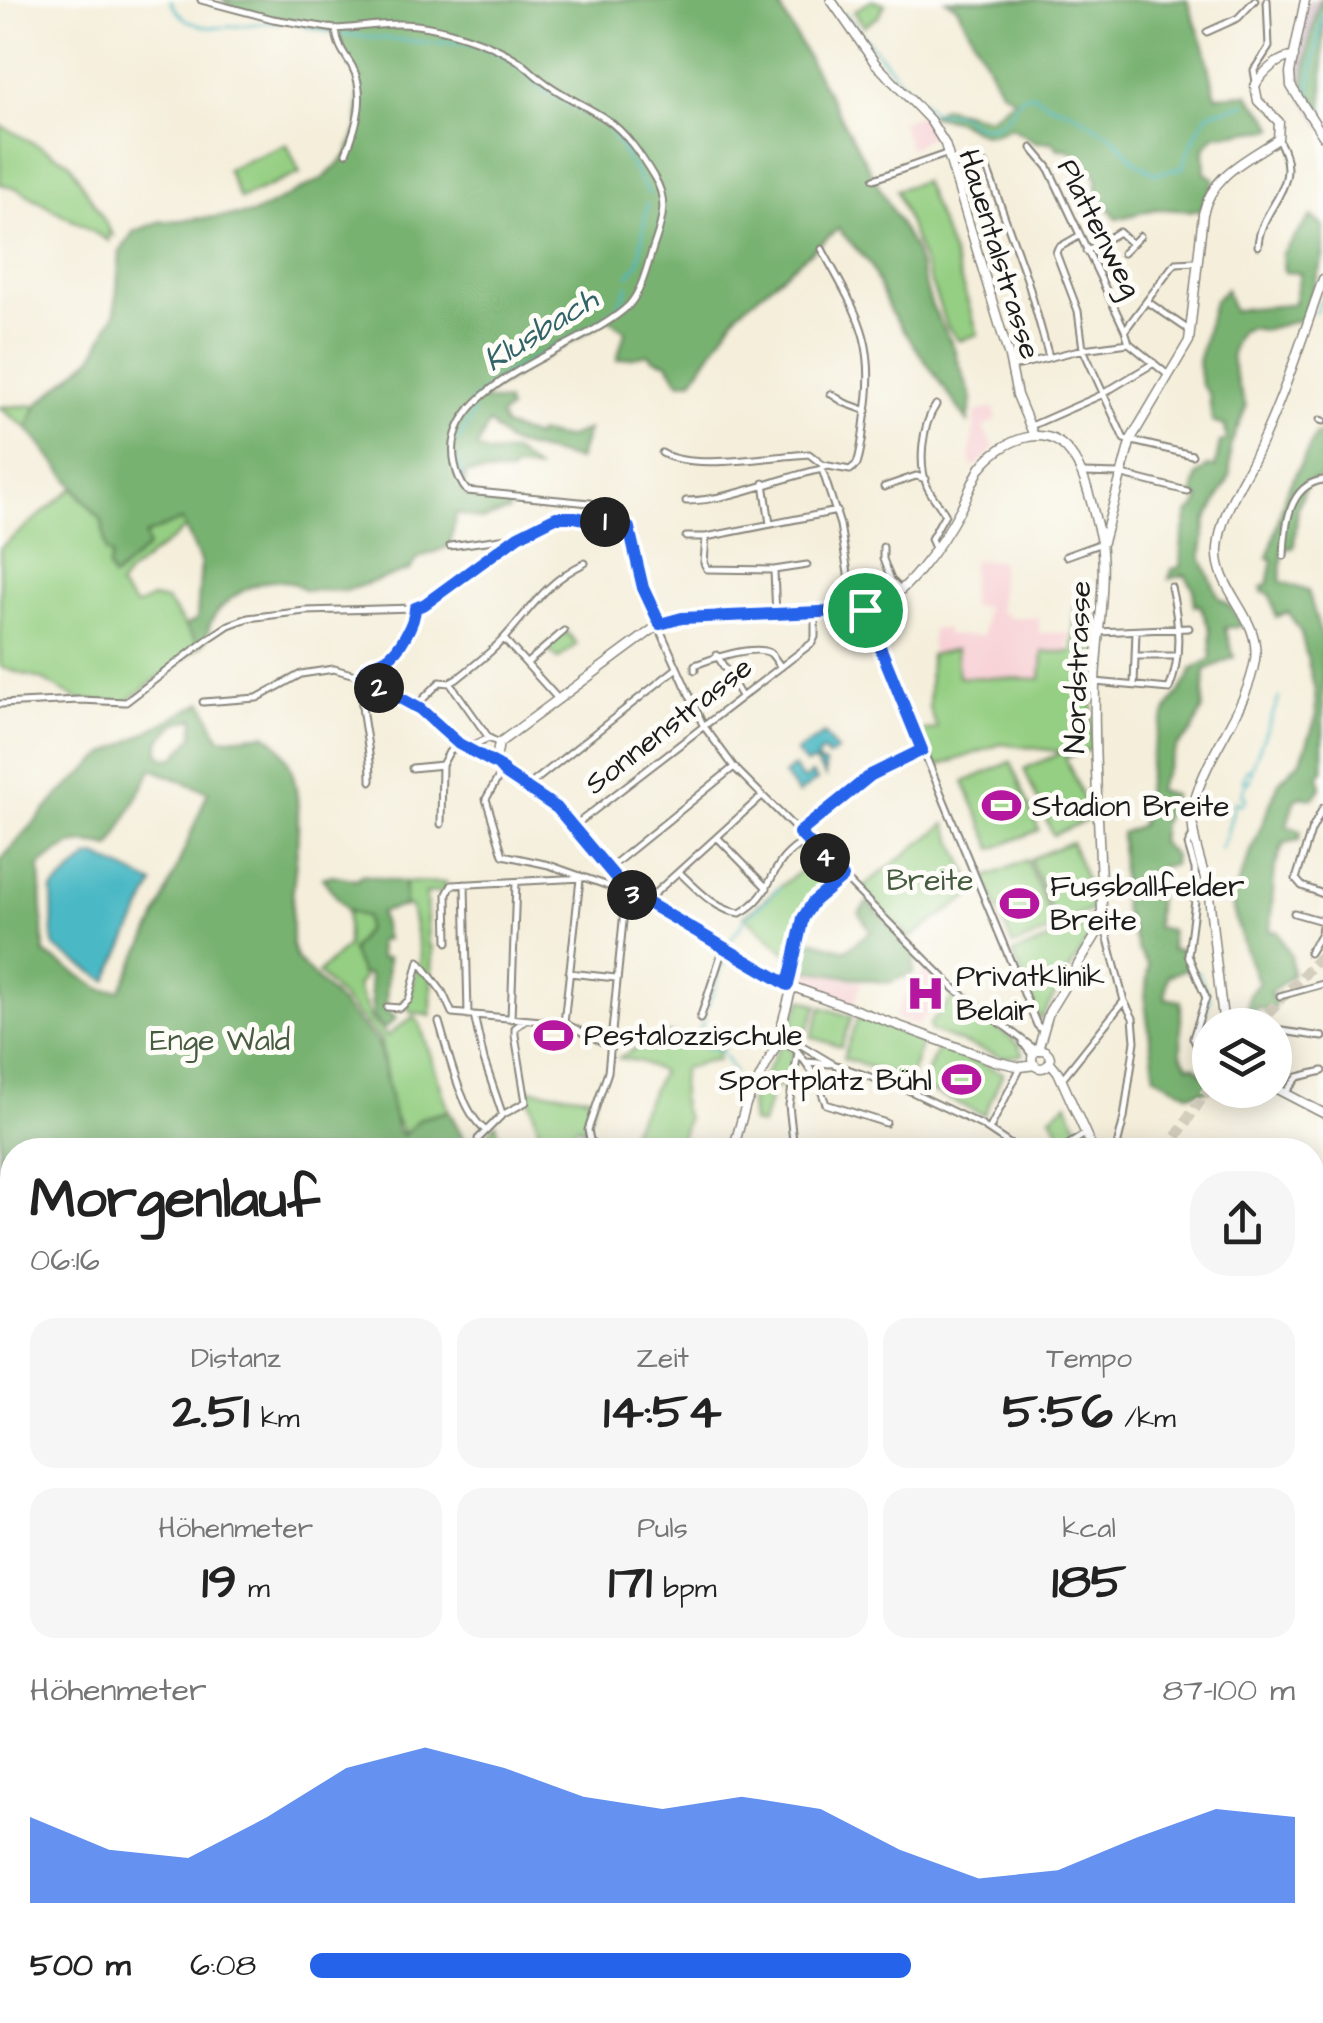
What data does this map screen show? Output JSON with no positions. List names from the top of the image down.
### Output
{
  "streets": {
    "street": [
      "Plattenweg",
      "Hauentalstrasse",
      "Nordstrasse",
      "Sonnenstrasse"
    ]
  },
  "water": ["Klusbach"],
  "parks": ["Breite", "Enge Wald"],
  "places": {
    "sports": [
      "Stadion Breite",
      "Fussballfelder Breite",
      "Pestalozzischule",
      "Sportplatz Bühl"
    ],
    "hospital": ["Privatklinik Belair"]
  },
  "page": {
    "pins": [
      "1",
      "2",
      "4",
      "3"
    ],
    "heading": ["Morgenlauf", "06:16"],
    "stats": [
      ["Distanz", "2.51 km"],
      ["Zeit", "14:54"],
      ["Tempo", "5:56 /km"],
      ["Höhenmeter", "19 m"],
      ["Puls", "171 bpm"],
      ["kcal", "185"]
    ],
    "chart": ["Höhenmeter", "87–100 m"],
    "list": [
      {
        "name": "500 m",
        "note": "6:08"
      }
    ]
  }
}
